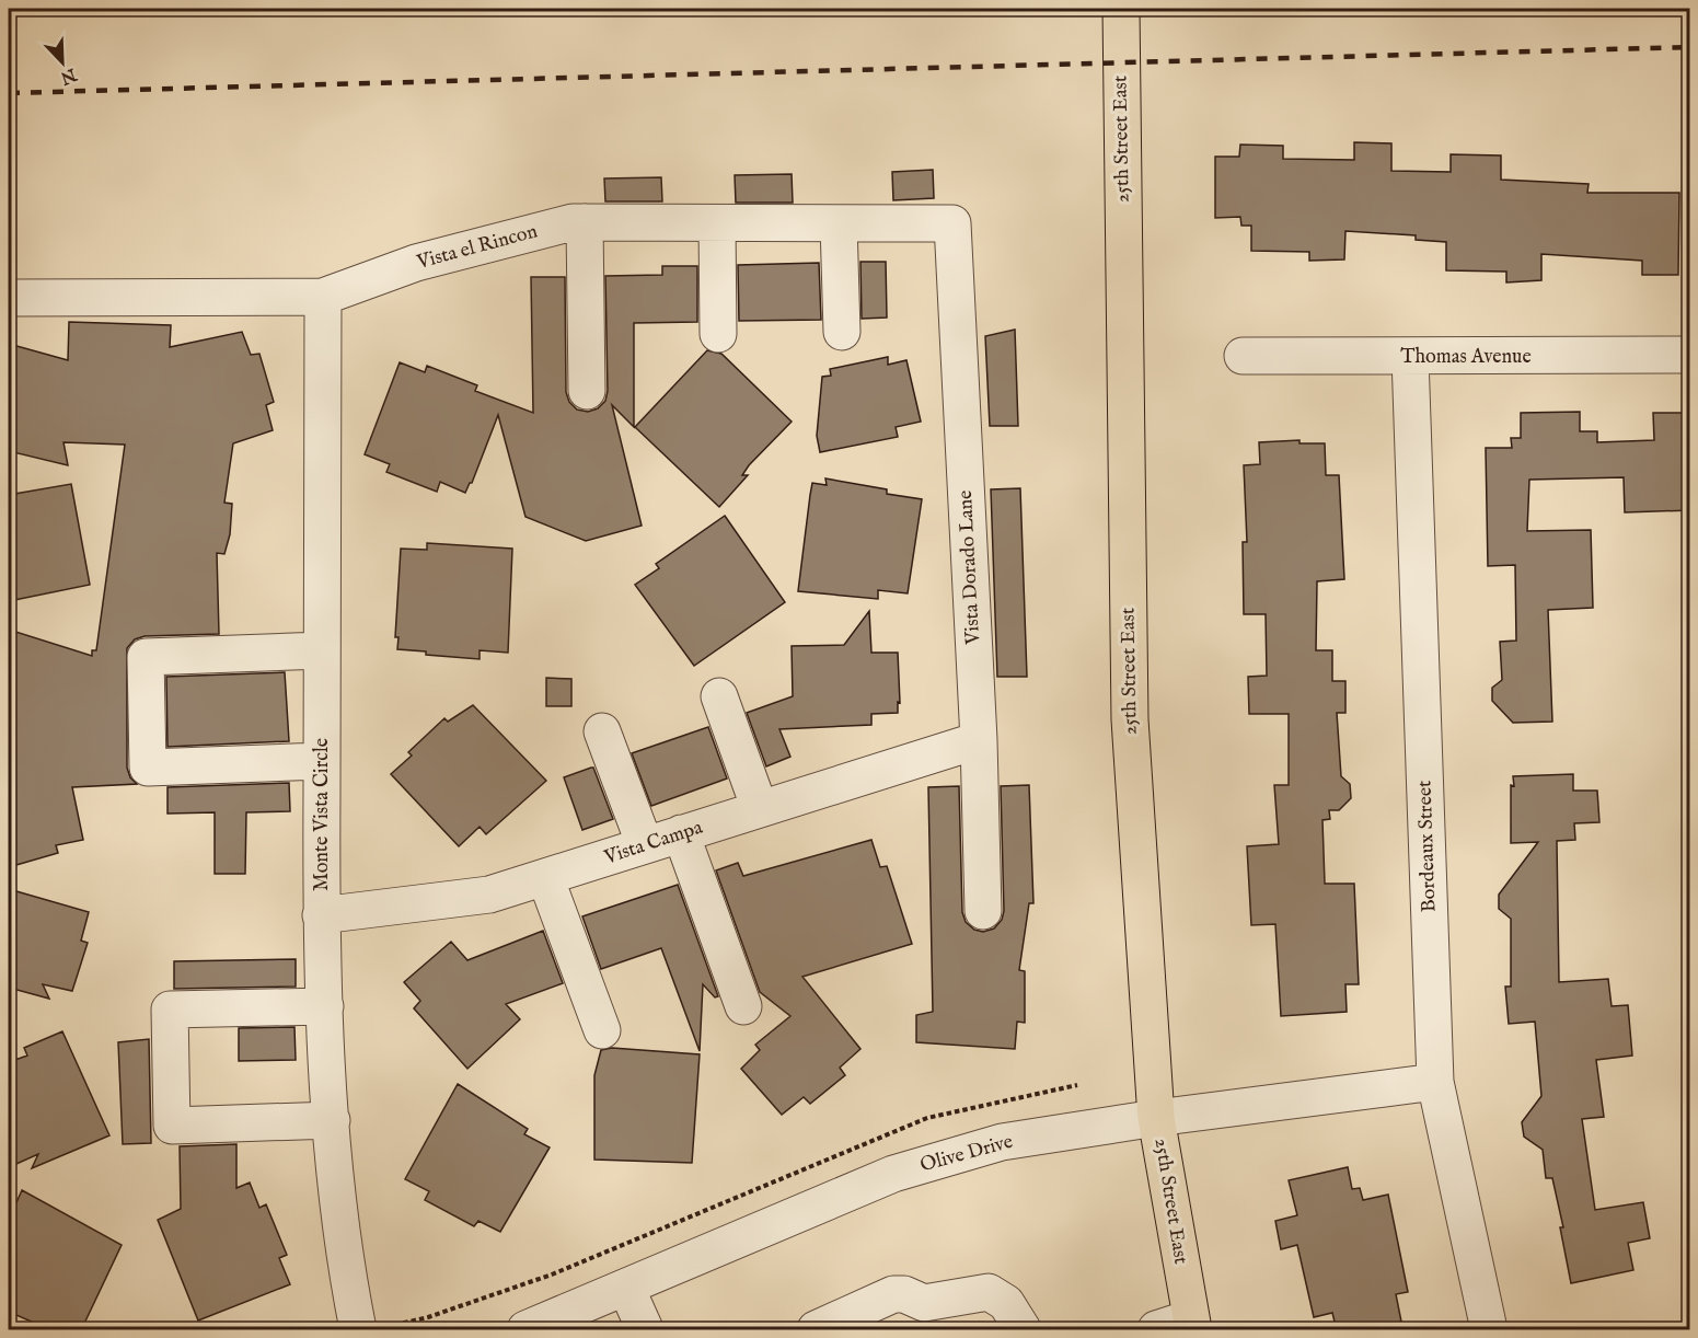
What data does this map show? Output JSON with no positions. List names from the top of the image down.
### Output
{
  "streets": {
    "main road": ["25th Street East"],
    "street": [
      "Vista el Rincon",
      "Thomas Avenue",
      "Vista Dorado Lane",
      "Monte Vista Circle",
      "Vista Campa",
      "Bordeaux Street",
      "Olive Drive"
    ]
  },
  "crossings": [
    ["25th Street East", "Olive Drive"],
    ["Vista el Rincon", "Vista Dorado Lane"],
    ["Vista el Rincon", "Monte Vista Circle"],
    ["Thomas Avenue", "Bordeaux Street"],
    ["Vista Dorado Lane", "Vista Campa"],
    ["Monte Vista Circle", "Vista Campa"],
    ["Bordeaux Street", "Olive Drive"]
  ],
  "north": "bottom right"
}
